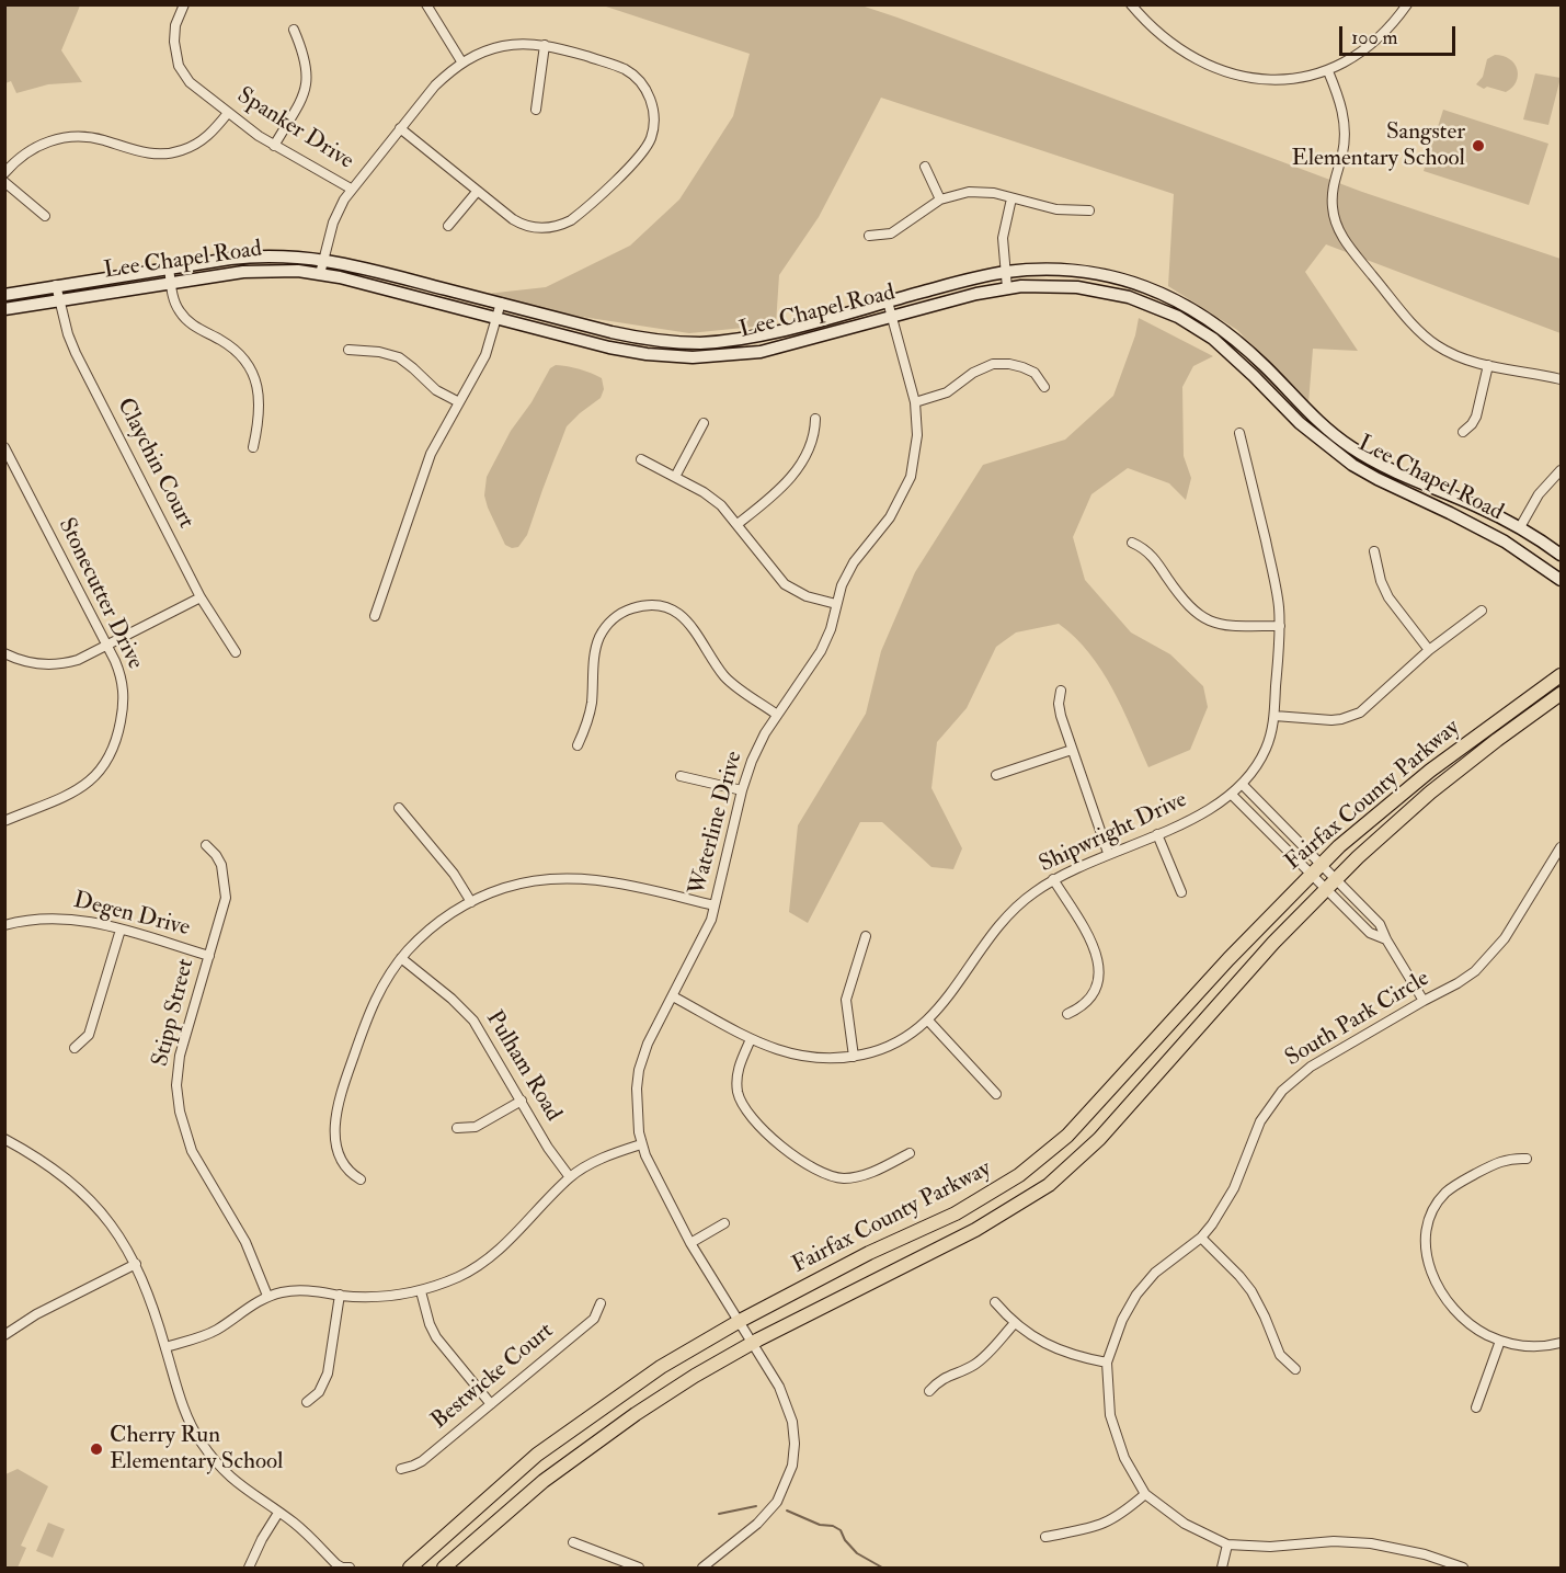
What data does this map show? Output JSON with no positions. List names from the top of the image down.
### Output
{
  "streets": {
    "highway": ["Fairfax County Parkway"],
    "main road": ["Lee Chapel Road"],
    "street": [
      "Spanker Drive",
      "Claychin Court",
      "Stonecutter Drive",
      "Waterline Drive",
      "Shipwright Drive",
      "Degen Drive",
      "Stipp Street",
      "South Park Circle",
      "Pulham Road",
      "Bestwicke Court"
    ]
  },
  "crossings": [
    ["Lee Chapel Road", "Claychin Court"],
    ["Lee Chapel Road", "Waterline Drive"],
    ["Fairfax County Parkway", "Waterline Drive"],
    ["Waterline Drive", "Shipwright Drive"],
    ["Degen Drive", "Stipp Street"]
  ],
  "places": ["Sangster Elementary School", "Cherry Run Elementary School"],
  "scale_bar": "100 m"
}
